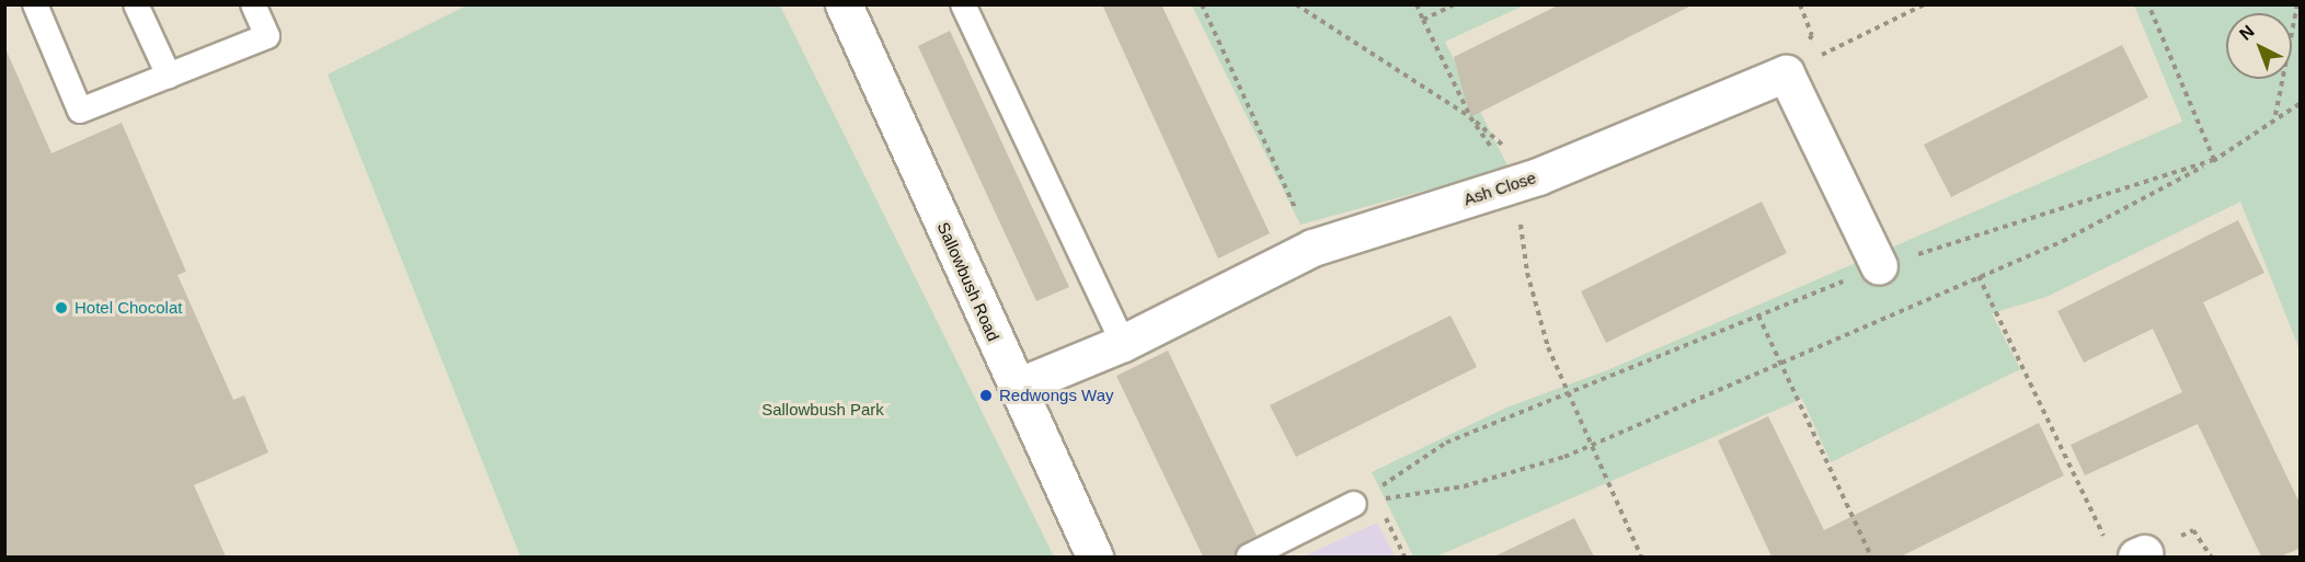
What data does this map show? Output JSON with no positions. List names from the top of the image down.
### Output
{
  "streets": {
    "street": ["Ash Close", "Sallowbush Road"]
  },
  "crossings": [
    ["Ash Close", "Sallowbush Road"]
  ],
  "parks": ["Sallowbush Park"],
  "places": ["Hotel Chocolat", "Redwongs Way"],
  "north": "top left"
}
